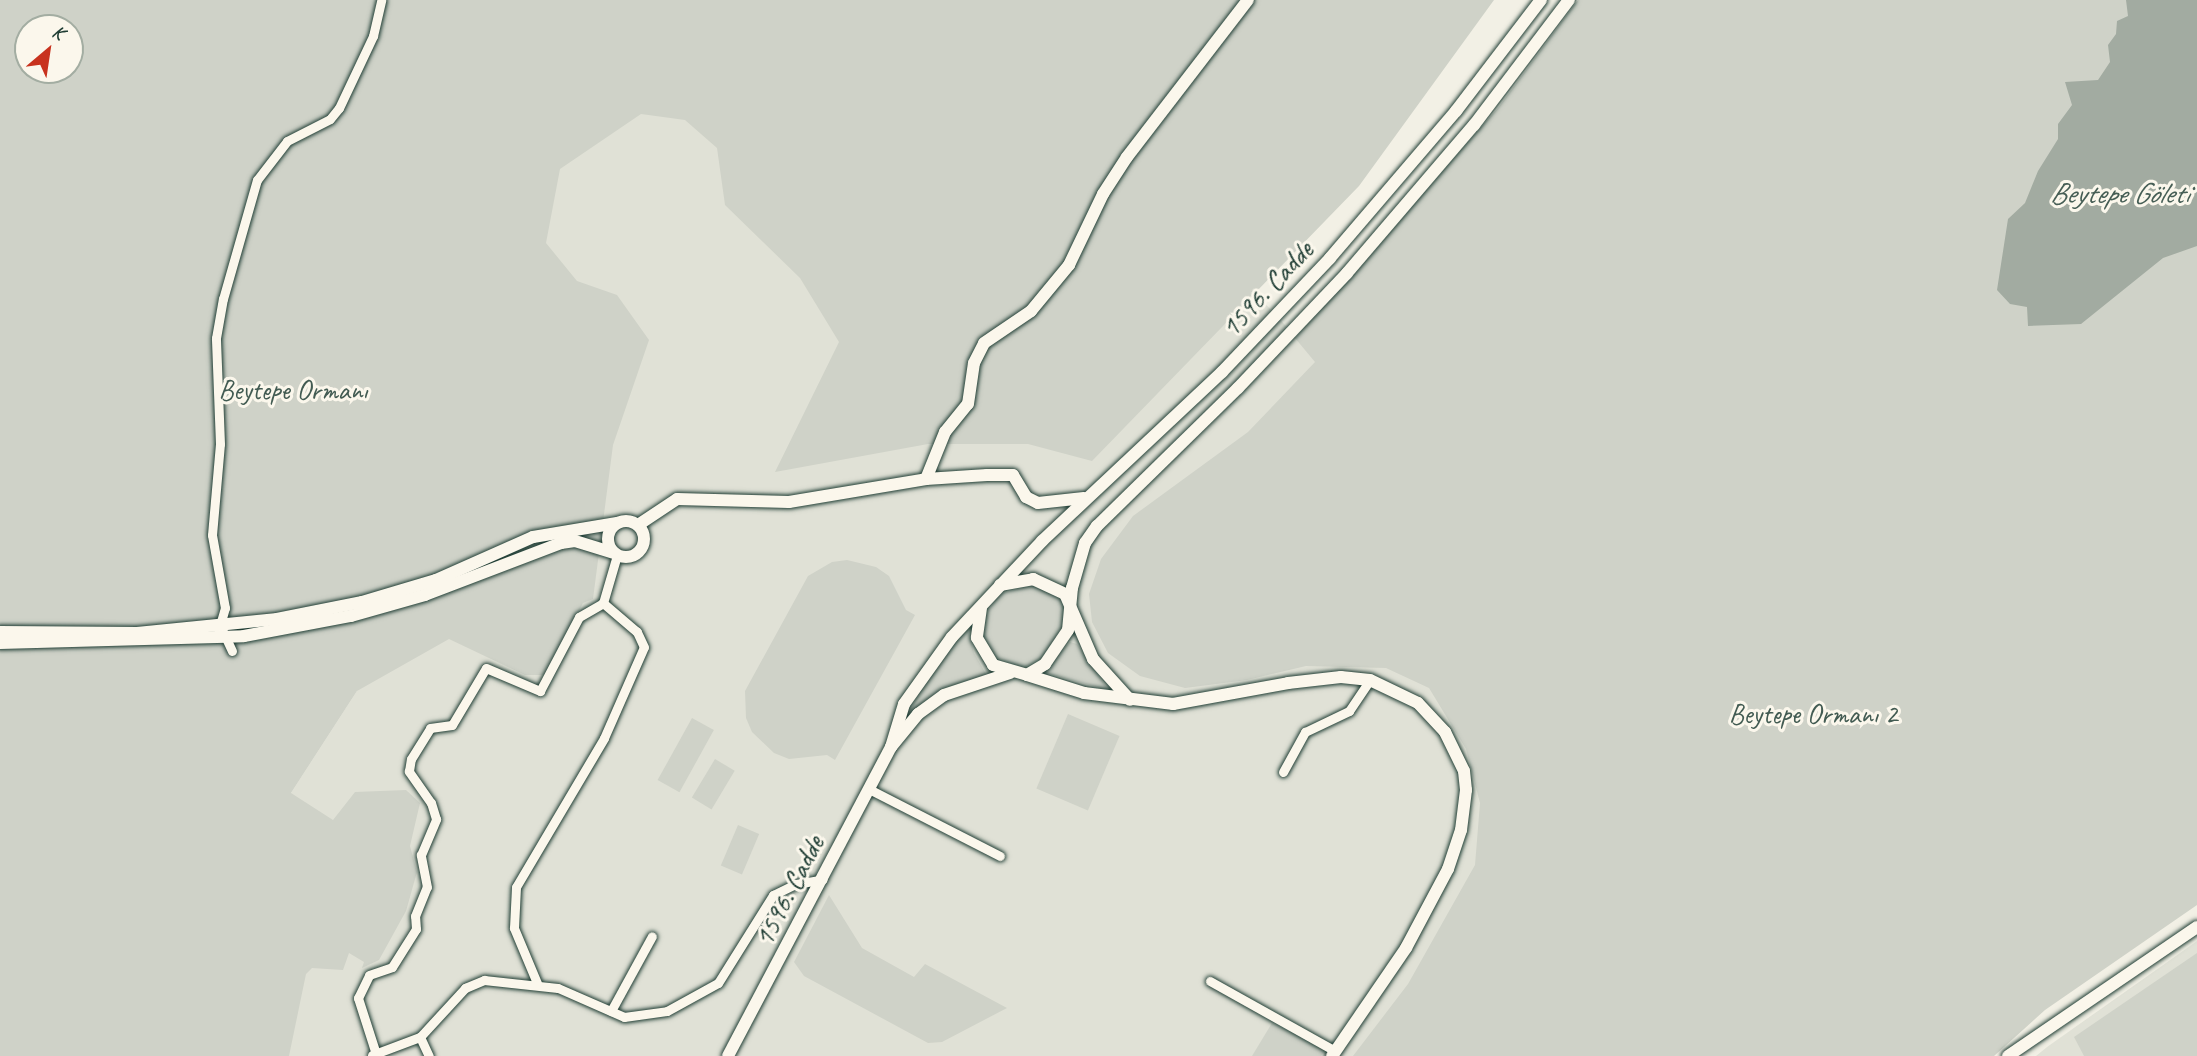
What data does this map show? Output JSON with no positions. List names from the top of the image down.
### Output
{
  "streets": {
    "main road": ["1596. Cadde"]
  },
  "water": ["Beytepe Göleti"],
  "parks": ["Beytepe Ormanı", "Beytepe Ormanı 2"],
  "north": "top right"
}
